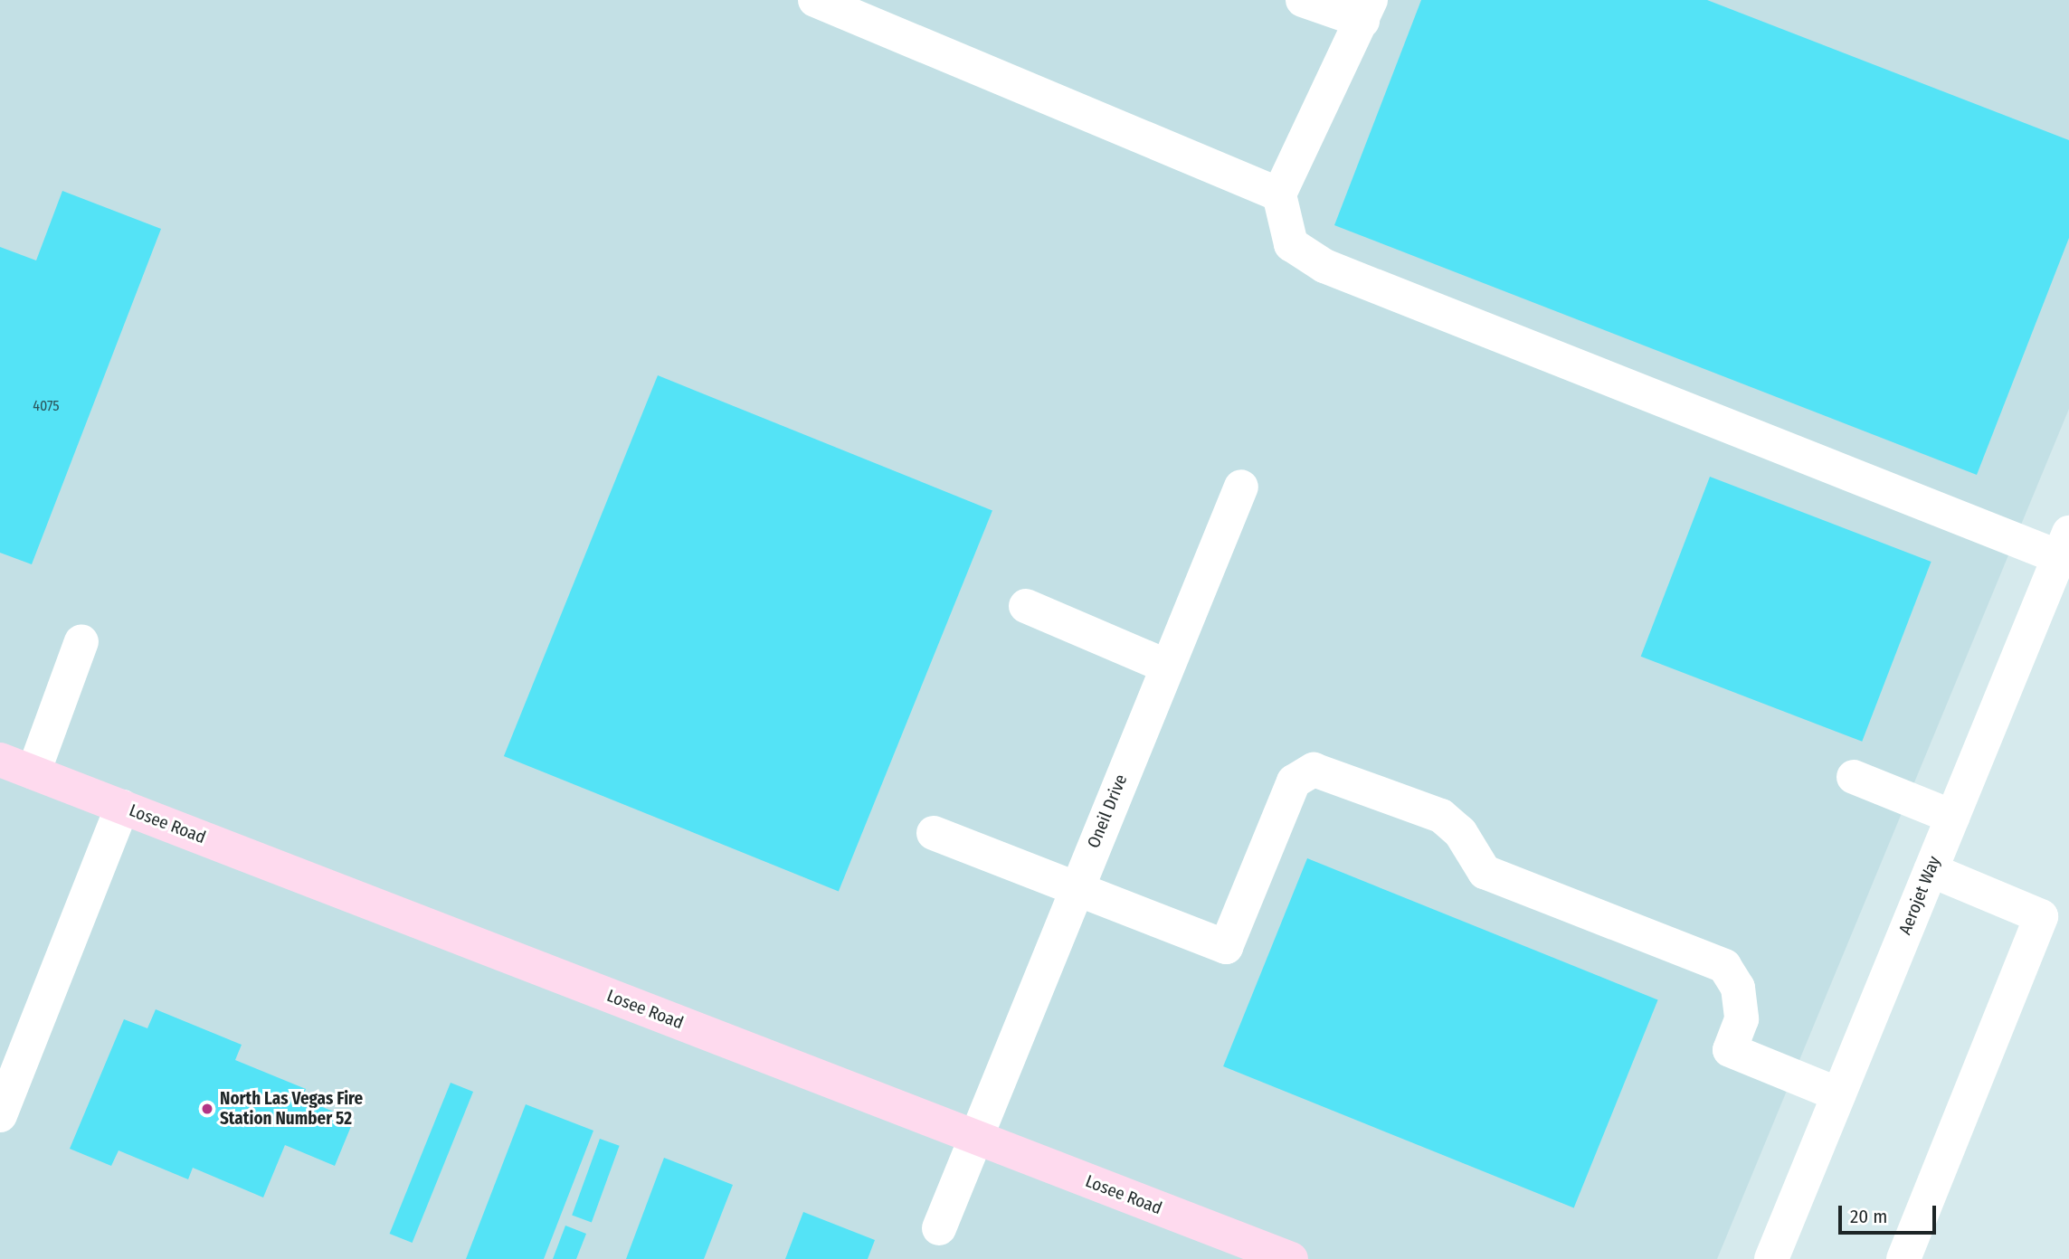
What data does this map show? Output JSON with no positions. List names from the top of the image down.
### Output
{
  "streets": {
    "main road": ["Losee Road"],
    "street": ["Oneil Drive", "Aerojet Way"]
  },
  "crossings": [
    ["Oneil Drive", "Losee Road"]
  ],
  "places": ["North Las Vegas Fire Station Number 52"],
  "house_numbers": ["4075"],
  "scale_bar": "20 m"
}
